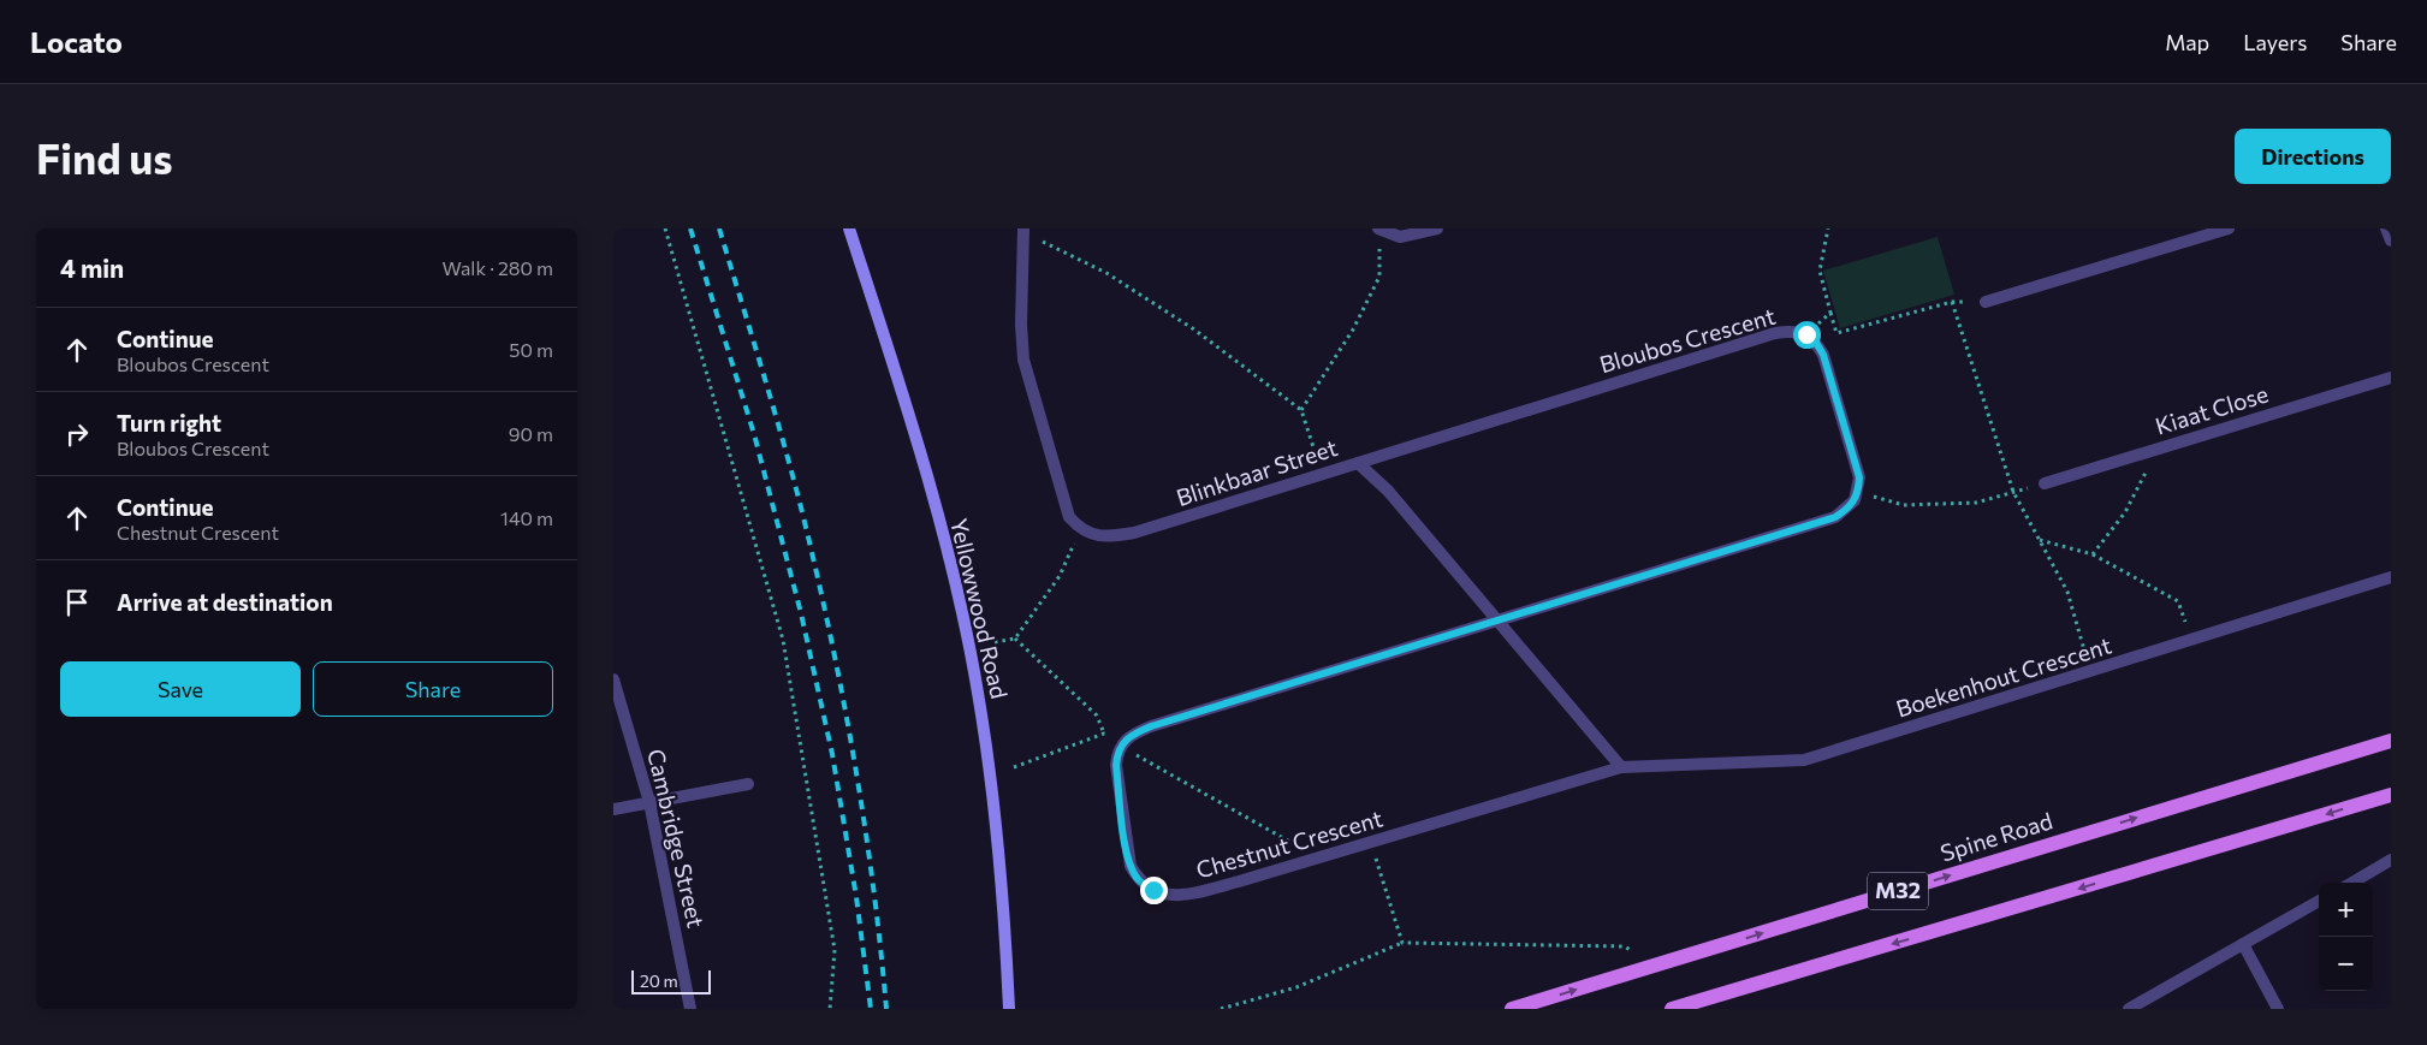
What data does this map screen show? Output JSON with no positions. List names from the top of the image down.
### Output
{
  "streets": {
    "main road": ["Spine Road", "M32"],
    "street": [
      "Bloubos Crescent",
      "Kiaat Close",
      "Blinkbaar Street",
      "Yellowwood Road",
      "Boekenhout Crescent",
      "Cambridge Street",
      "Chestnut Crescent"
    ]
  },
  "crossings": [
    ["Bloubos Crescent", "Blinkbaar Street"],
    ["Blinkbaar Street", "Boekenhout Crescent"],
    ["Blinkbaar Street", "Chestnut Crescent"],
    ["Boekenhout Crescent", "Chestnut Crescent"]
  ],
  "scale_bar": "20 m",
  "page": {
    "header": "Locato",
    "nav": ["Map", "Layers", "Share"],
    "buttons": [
      "Directions",
      ["Save", "Share"]
    ],
    "title": "Find us",
    "heading": ["4 min", "Walk · 280 m"],
    "list": [
      ["Continue", "Bloubos Crescent", "50 m"],
      ["Turn right", "Bloubos Crescent", "90 m"],
      ["Continue", "Chestnut Crescent", "140 m"],
      "Arrive at destination"
    ],
    "map_buttons": ["+", "−"],
    "scale": "20 m"
  }
}
